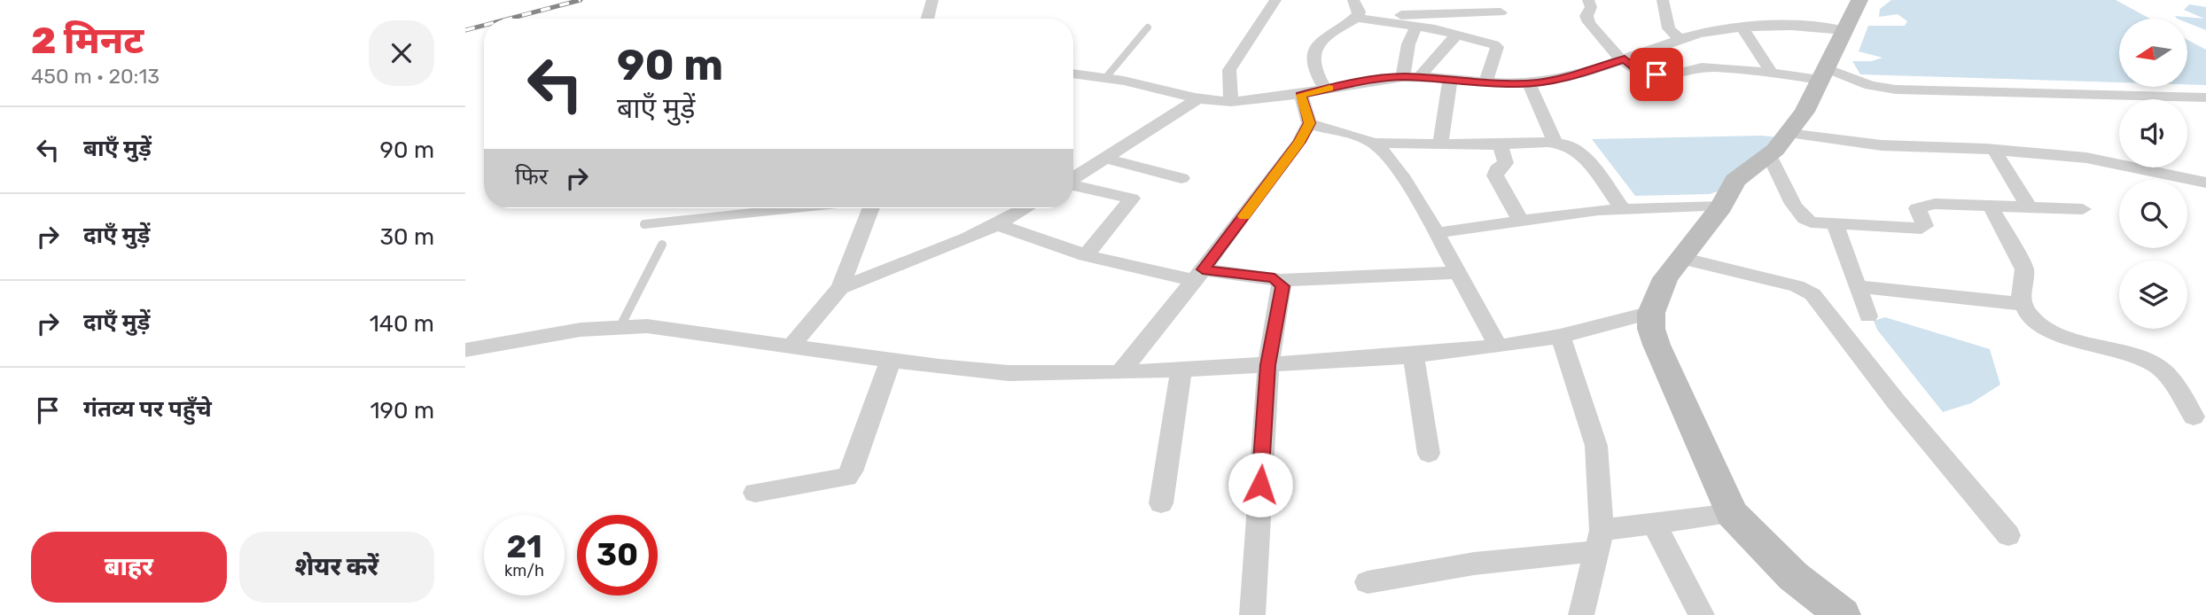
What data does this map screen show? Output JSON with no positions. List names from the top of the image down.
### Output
{
  "north": "left",
  "page": {
    "heading": ["2 मिनट", "450 m · 20:13"],
    "turn": ["90 m", "बाएँ मुड़ें"],
    "list": [
      {
        "name": "बाएँ मुड़ें",
        "value": "90 m"
      },
      {
        "name": "दाएँ मुड़ें",
        "value": "30 m"
      },
      {
        "name": "दाएँ मुड़ें",
        "value": "140 m"
      },
      {
        "name": "गंतव्य पर पहुँचे",
        "value": "190 m"
      }
    ],
    "then": "फिर",
    "speed": "21 km/h",
    "limit": "30",
    "buttons": ["बाहर", "शेयर करें"]
  }
}
